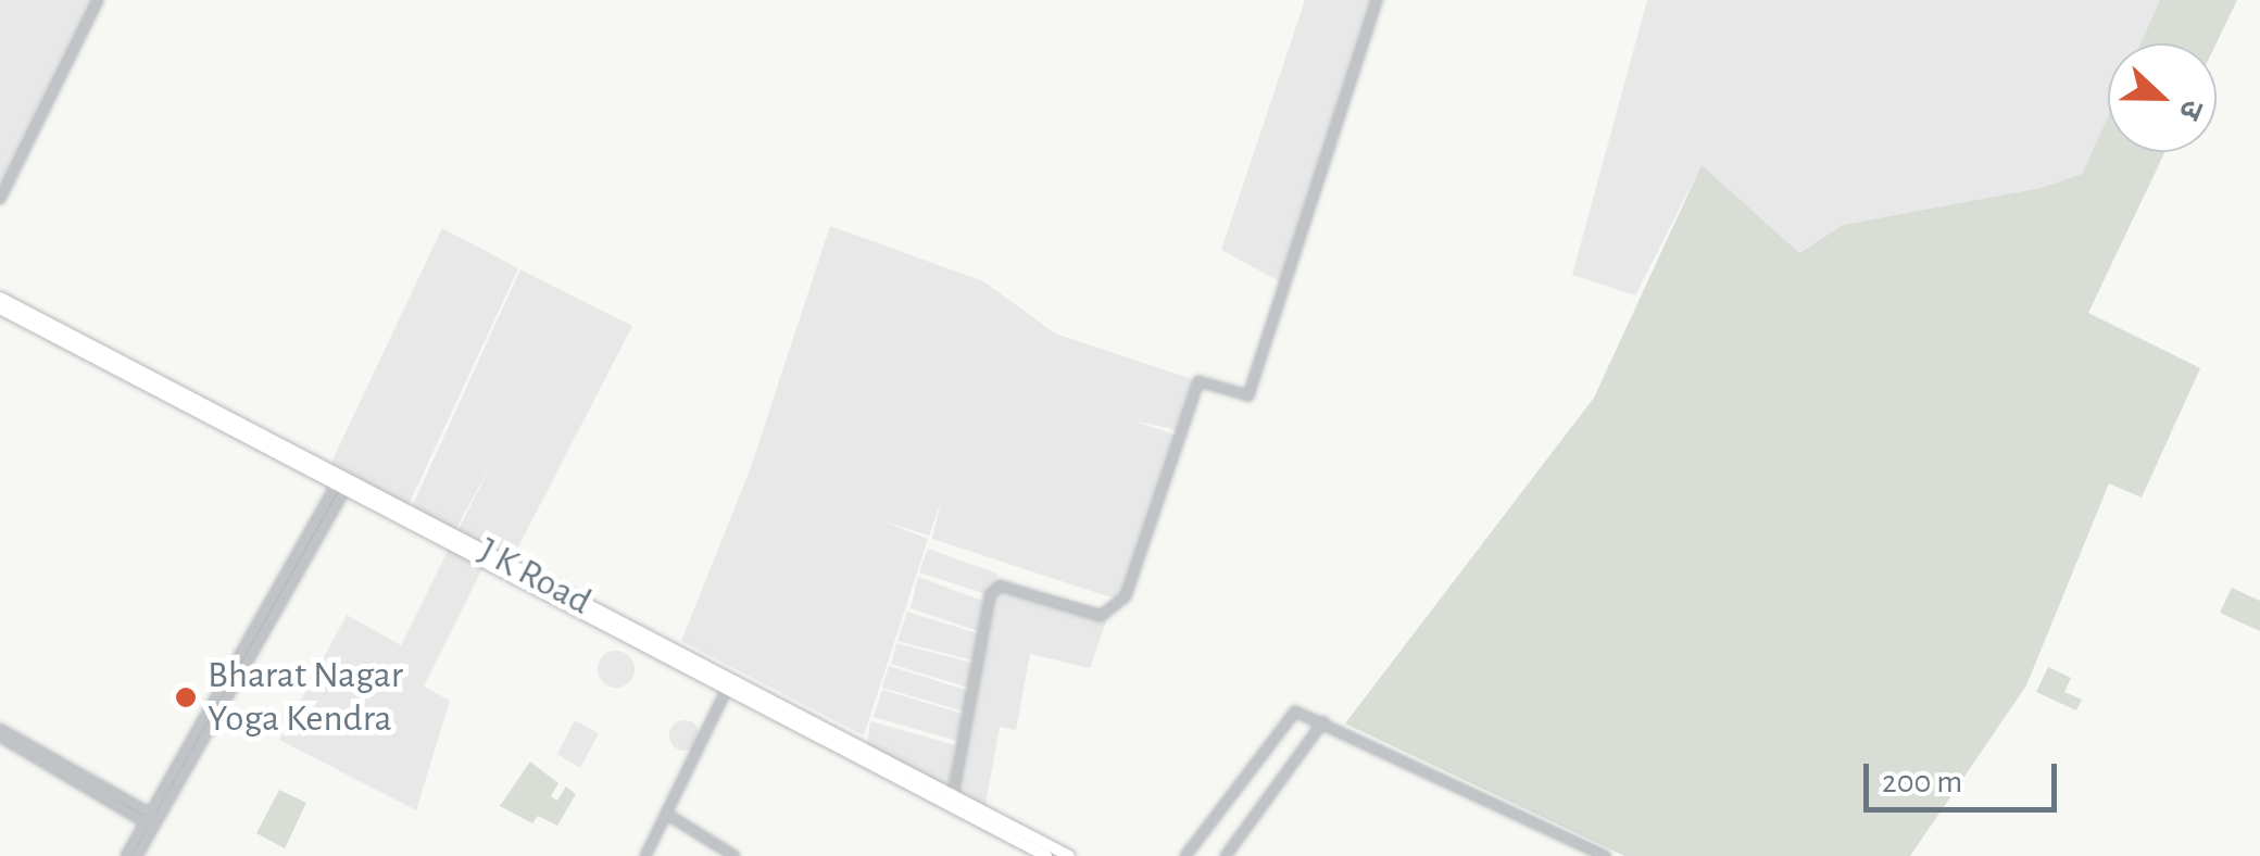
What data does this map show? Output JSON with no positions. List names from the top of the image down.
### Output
{
  "streets": {
    "main road": ["J K Road"]
  },
  "places": ["Bharat Nagar Yoga Kendra"],
  "scale_bar": "200 m",
  "north": "right"
}
